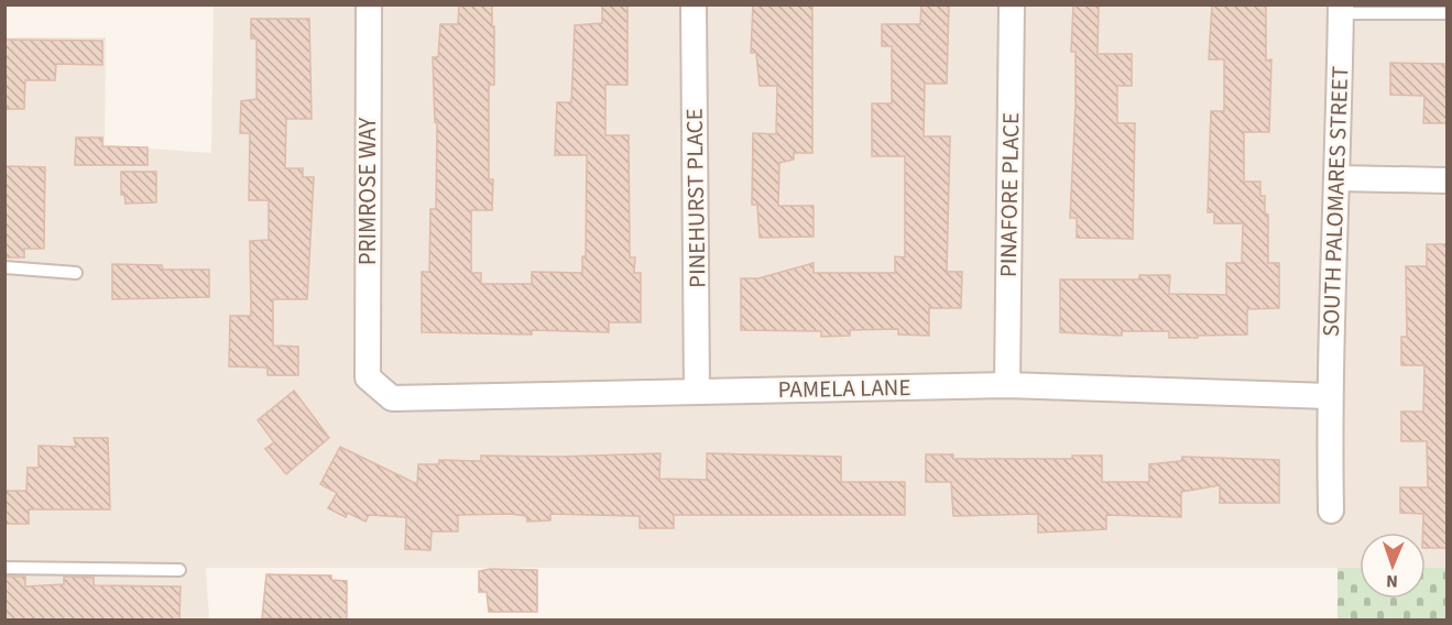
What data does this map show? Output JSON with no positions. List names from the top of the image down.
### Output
{
  "streets": {
    "street": [
      "PRIMROSE WAY",
      "PINAFORE PLACE",
      "PINEHURST PLACE",
      "SOUTH PALOMARES STREET",
      "PAMELA LANE"
    ]
  },
  "crossings": [
    ["PRIMROSE WAY", "PAMELA LANE"],
    ["PINAFORE PLACE", "PAMELA LANE"],
    ["PINEHURST PLACE", "PAMELA LANE"],
    ["SOUTH PALOMARES STREET", "PAMELA LANE"]
  ],
  "north": "bottom"
}
